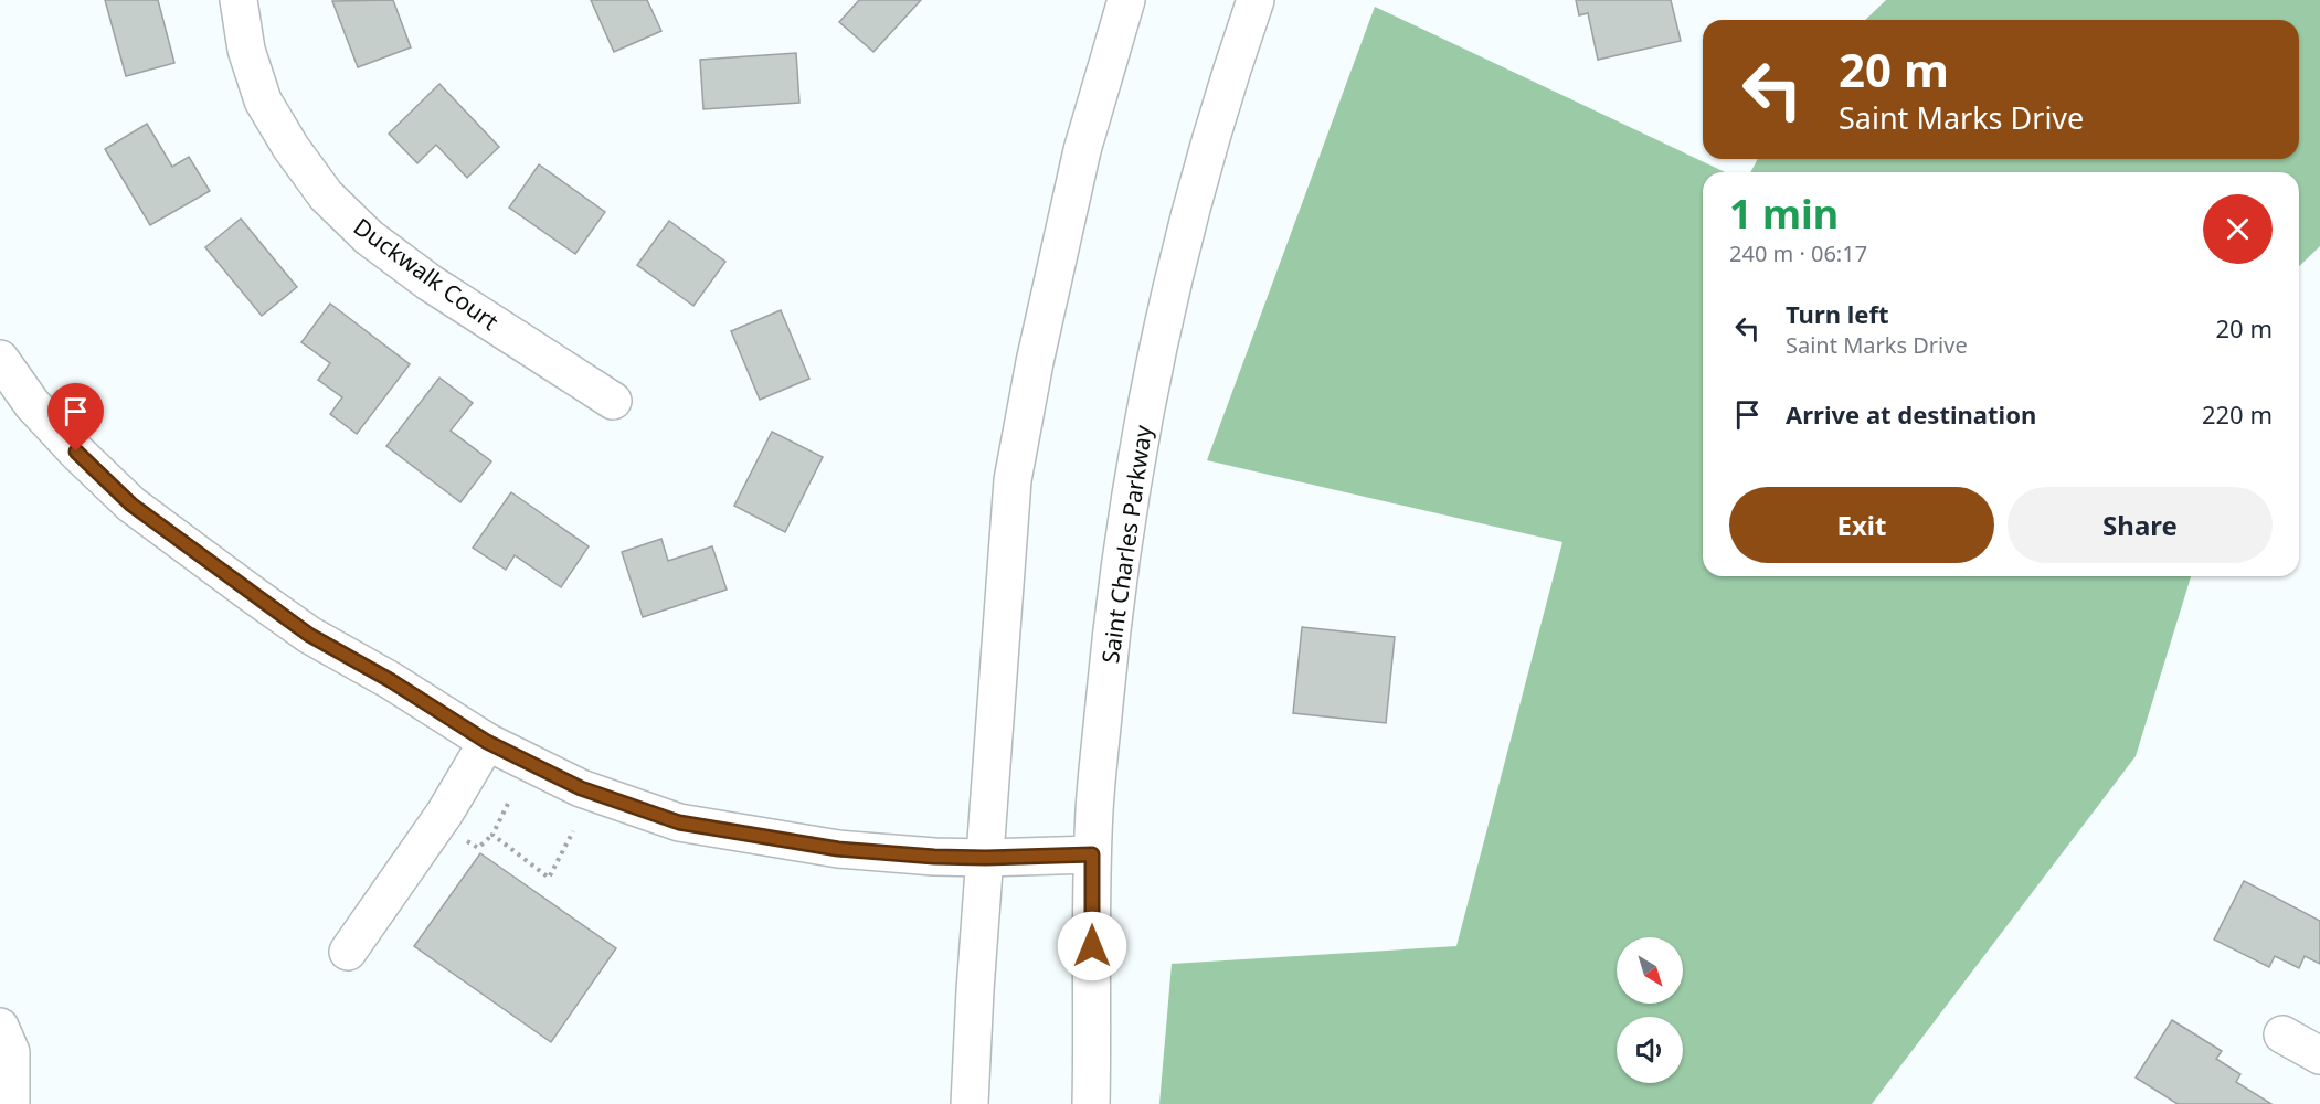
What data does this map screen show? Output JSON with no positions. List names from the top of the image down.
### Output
{
  "streets": {
    "main road": ["Duckwalk Court", "Saint Charles Parkway"]
  },
  "north": "bottom right",
  "page": {
    "turn": ["20 m", "Saint Marks Drive"],
    "heading": ["1 min", "240 m · 06:17"],
    "list": [
      {
        "name": "Turn left",
        "note": "Saint Marks Drive",
        "value": "20 m"
      },
      {
        "name": "Arrive at destination",
        "value": "220 m"
      }
    ],
    "buttons": ["Exit", "Share"]
  }
}
